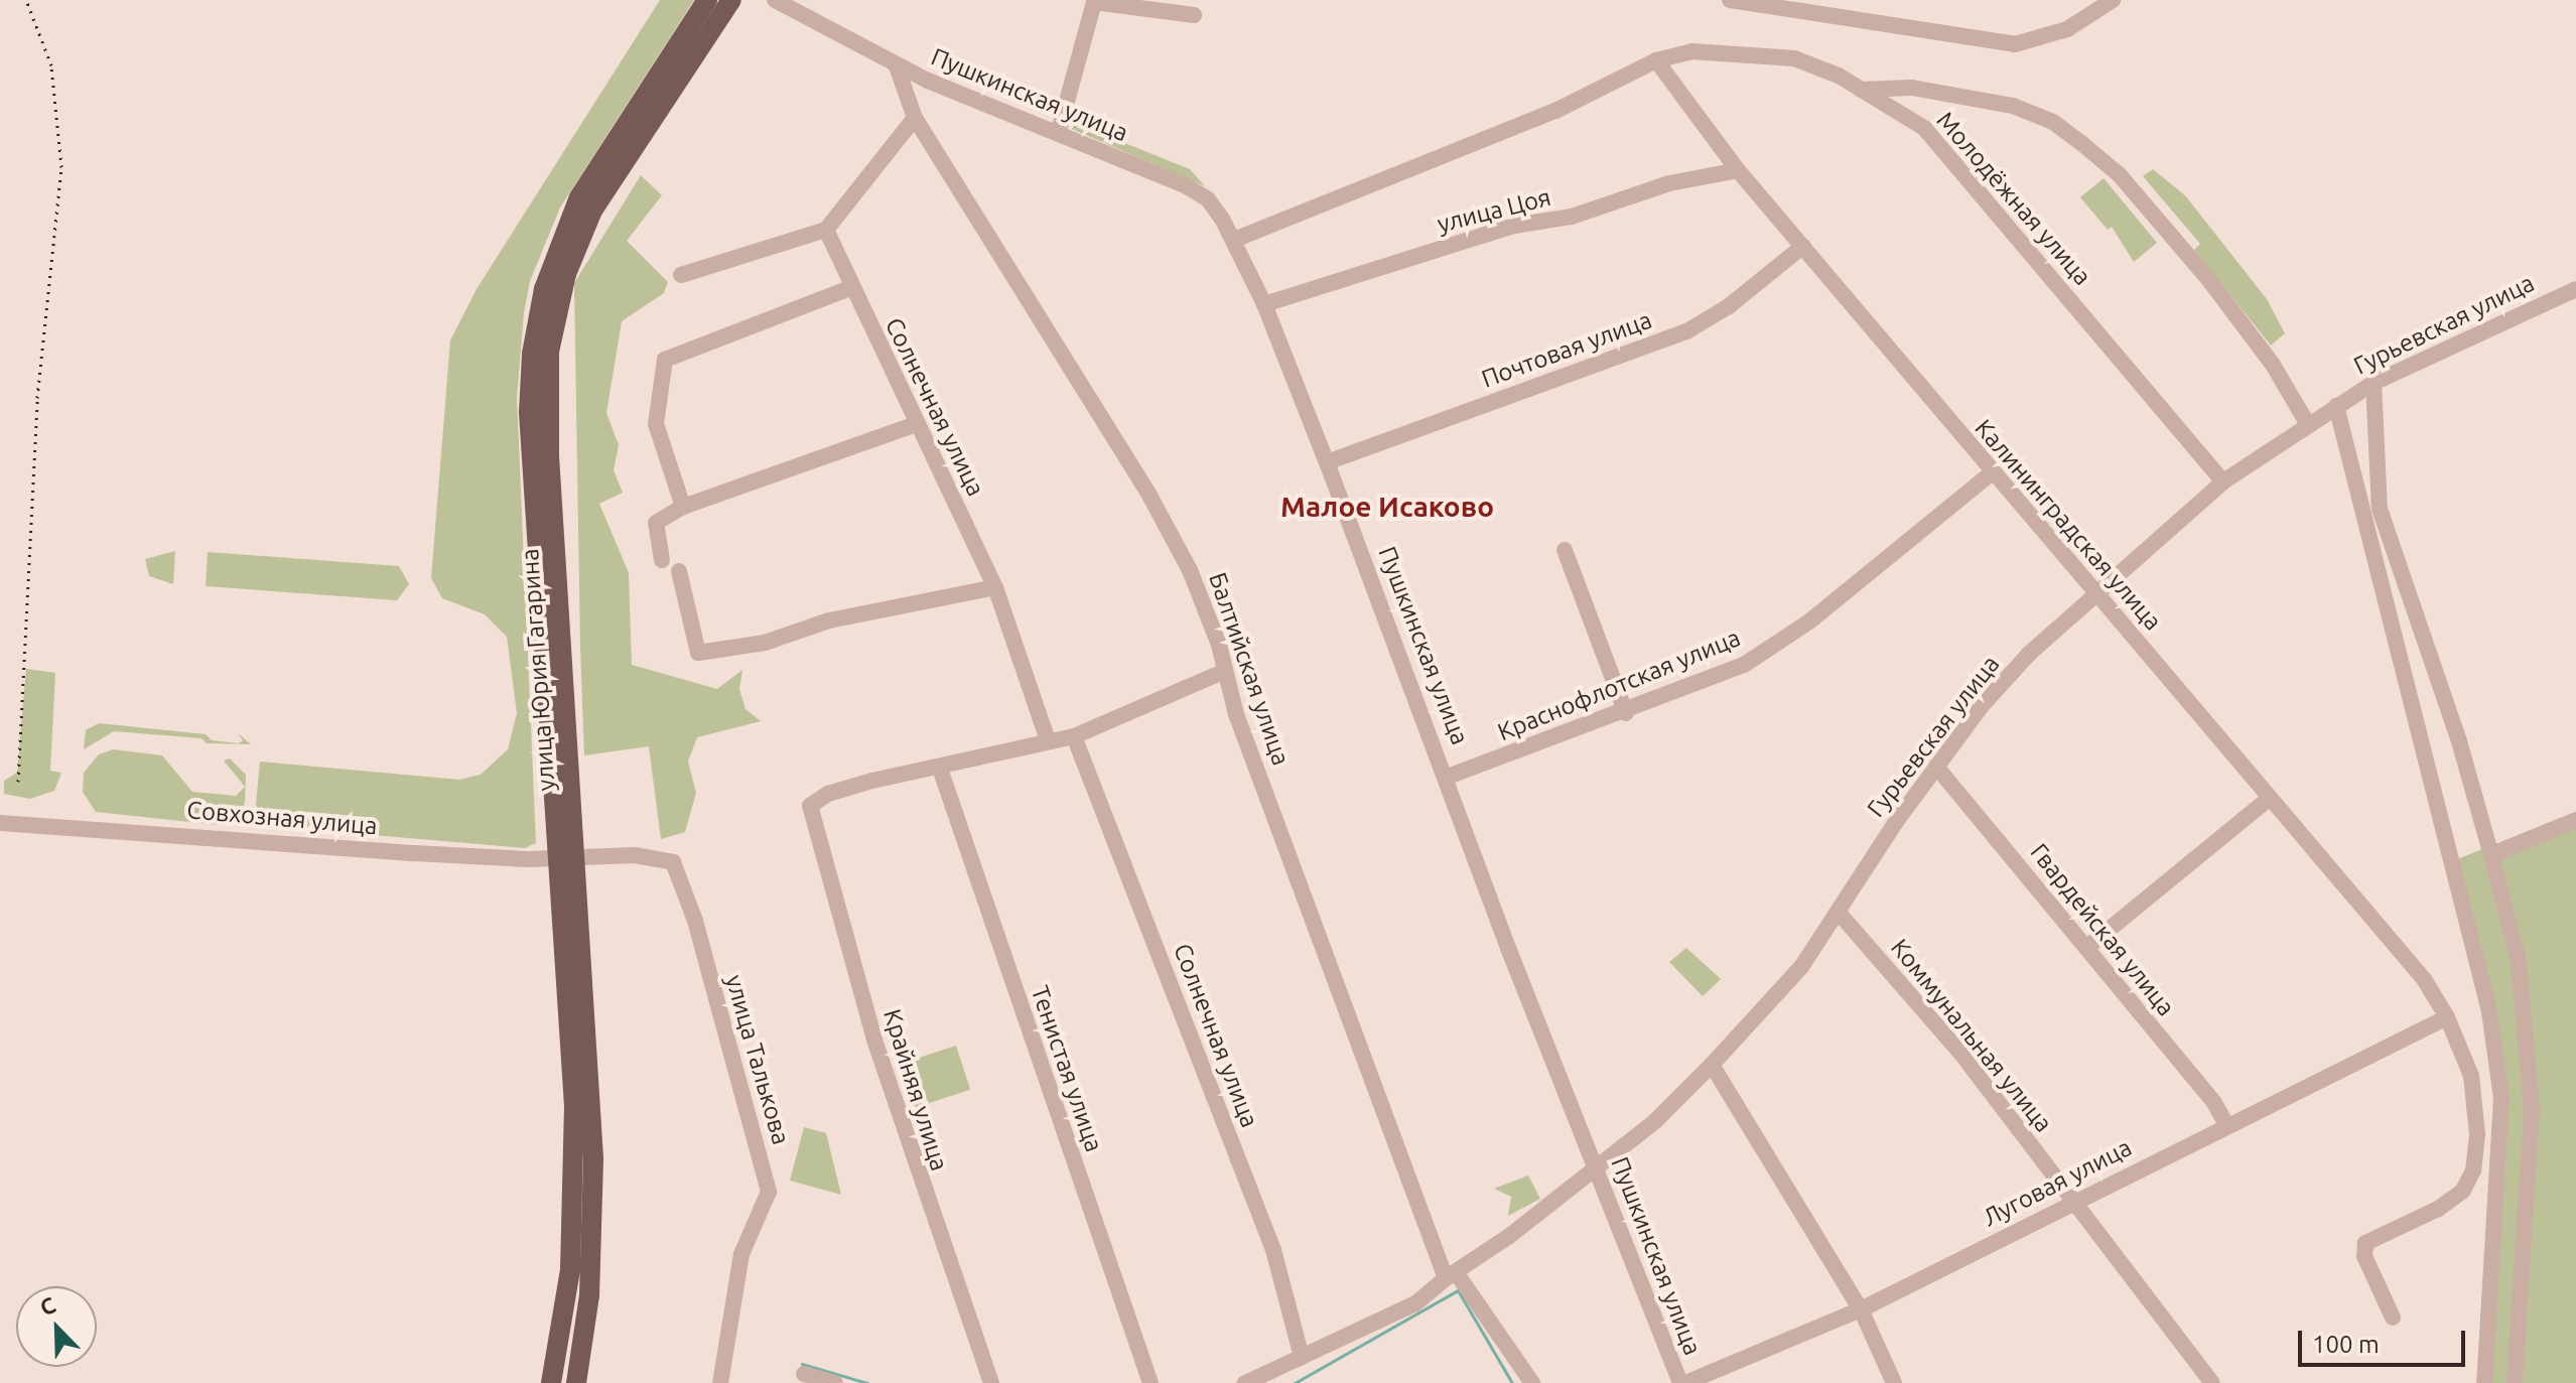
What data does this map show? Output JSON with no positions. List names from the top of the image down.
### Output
{
  "streets": {
    "main road": ["улица Юрия Гагарина"],
    "street": [
      "Пушкинская улица",
      "Молодёжная улица",
      "улица Цоя",
      "Гурьевская улица",
      "Почтовая улица",
      "Солнечная улица",
      "Калининградская улица",
      "Балтийская улица",
      "Краснофлотская улица",
      "Совхозная улица",
      "Гвардейская улица",
      "Коммунальная улица",
      "улица Талькова",
      "Тенистая улица",
      "Крайняя улица",
      "Луговая улица"
    ]
  },
  "crossings": [
    ["Пушкинская улица", "Молодёжная улица"],
    ["Пушкинская улица", "улица Цоя"],
    ["Пушкинская улица", "Гурьевская улица"],
    ["Пушкинская улица", "Почтовая улица"],
    ["Пушкинская улица", "Балтийская улица"],
    ["Пушкинская улица", "Краснофлотская улица"],
    ["Пушкинская улица", "Луговая улица"],
    ["Молодёжная улица", "Гурьевская улица"],
    ["Молодёжная улица", "Калининградская улица"],
    ["улица Цоя", "Калининградская улица"],
    ["Гурьевская улица", "Солнечная улица"],
    ["Гурьевская улица", "Калининградская улица"],
    ["Гурьевская улица", "Балтийская улица"],
    ["Гурьевская улица", "Гвардейская улица"],
    ["Гурьевская улица", "Коммунальная улица"],
    ["Почтовая улица", "Калининградская улица"],
    ["Калининградская улица", "Краснофлотская улица"],
    ["Калининградская улица", "Луговая улица"],
    ["улица Юрия Гагарина", "Совхозная улица"],
    ["улица Юрия Гагарина", "улица Талькова"],
    ["Совхозная улица", "улица Талькова"],
    ["Гвардейская улица", "Луговая улица"],
    ["Коммунальная улица", "Луговая улица"],
    ["Тенистая улица", "Крайняя улица"]
  ],
  "districts": ["Малое Исаково"],
  "scale_bar": "100 m",
  "north": "top left"
}
